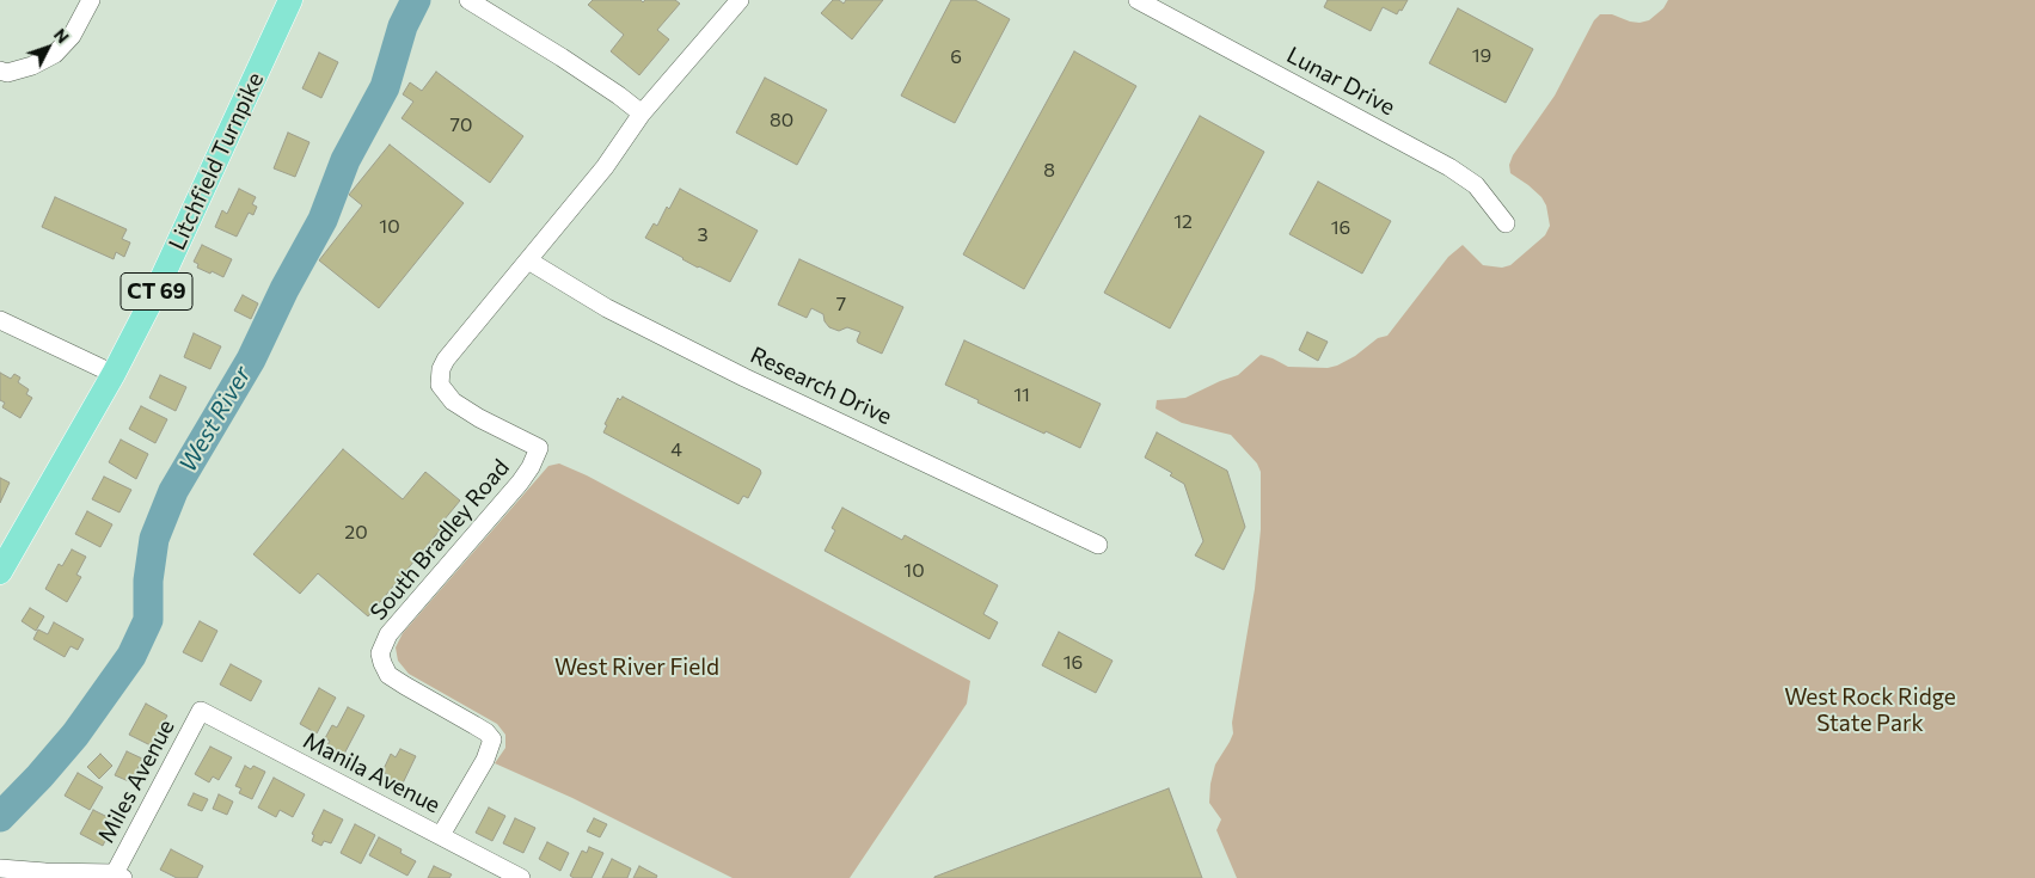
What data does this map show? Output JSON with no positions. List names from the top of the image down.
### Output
{
  "streets": {
    "main road": ["Litchfield Turnpike", "CT 69"],
    "street": [
      "Lunar Drive",
      "Research Drive",
      "South Bradley Road",
      "Manila Avenue",
      "Miles Avenue"
    ]
  },
  "crossings": [
    ["Research Drive", "South Bradley Road"],
    ["South Bradley Road", "Manila Avenue"],
    ["Manila Avenue", "Miles Avenue"]
  ],
  "water": ["West River"],
  "parks": ["West River Field", "West Rock Ridge State Park"],
  "house_numbers": [
    "19",
    "6",
    "80",
    "70",
    "8",
    "12",
    "10",
    "16",
    "3",
    "7",
    "11",
    "4",
    "20",
    "10",
    "16"
  ],
  "north": "top right"
}
